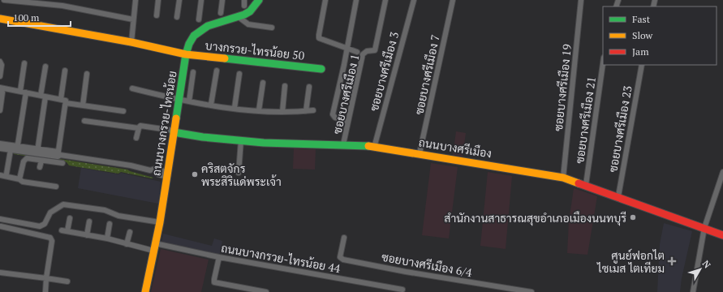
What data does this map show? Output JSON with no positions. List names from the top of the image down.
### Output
{
  "streets": {
    "street": [
      "บางกรวย-ไทรน้อย 50",
      "ซอยบางศรีเมือง 3",
      "ซอยบางศรีเมือง 7",
      "ซอยบางศรีเมือง 19",
      "ซอยบางศรีเมือง 1",
      "ซอยบางศรีเมือง 21",
      "ถนนบางกรวย-ไทรน้อย",
      "ซอยบางศรีเมือง 23",
      "ถนนบางศรีเมือง",
      "ถนนบางกรวย-ไทรน้อย 44",
      "ซอยบางศรีเมือง 6/4"
    ]
  },
  "crossings": [
    ["บางกรวย-ไทรน้อย 50", "ถนนบางกรวย-ไทรน้อย"],
    ["ซอยบางศรีเมือง 3", "ถนนบางศรีเมือง"],
    ["ซอยบางศรีเมือง 7", "ถนนบางศรีเมือง"],
    ["ซอยบางศรีเมือง 19", "ถนนบางศรีเมือง"],
    ["ซอยบางศรีเมือง 1", "ถนนบางศรีเมือง"],
    ["ซอยบางศรีเมือง 21", "ถนนบางศรีเมือง"],
    ["ถนนบางกรวย-ไทรน้อย", "ถนนบางศรีเมือง"],
    ["ถนนบางกรวย-ไทรน้อย", "ถนนบางกรวย-ไทรน้อย 44"],
    ["ซอยบางศรีเมือง 23", "ถนนบางศรีเมือง"]
  ],
  "places": {
    "other": ["คริสตจักร พระสิริแด่พระเจ้า", "สำนักงานสาธารณสุขอำเภอเมืองนนทบุรี"],
    "health": ["ศูนย์ฟอกไต ไซเมส ไตเทียม"]
  },
  "legend": ["Fast", "Slow", "Jam"],
  "scale_bar": "100 m",
  "north": "top right"
}
